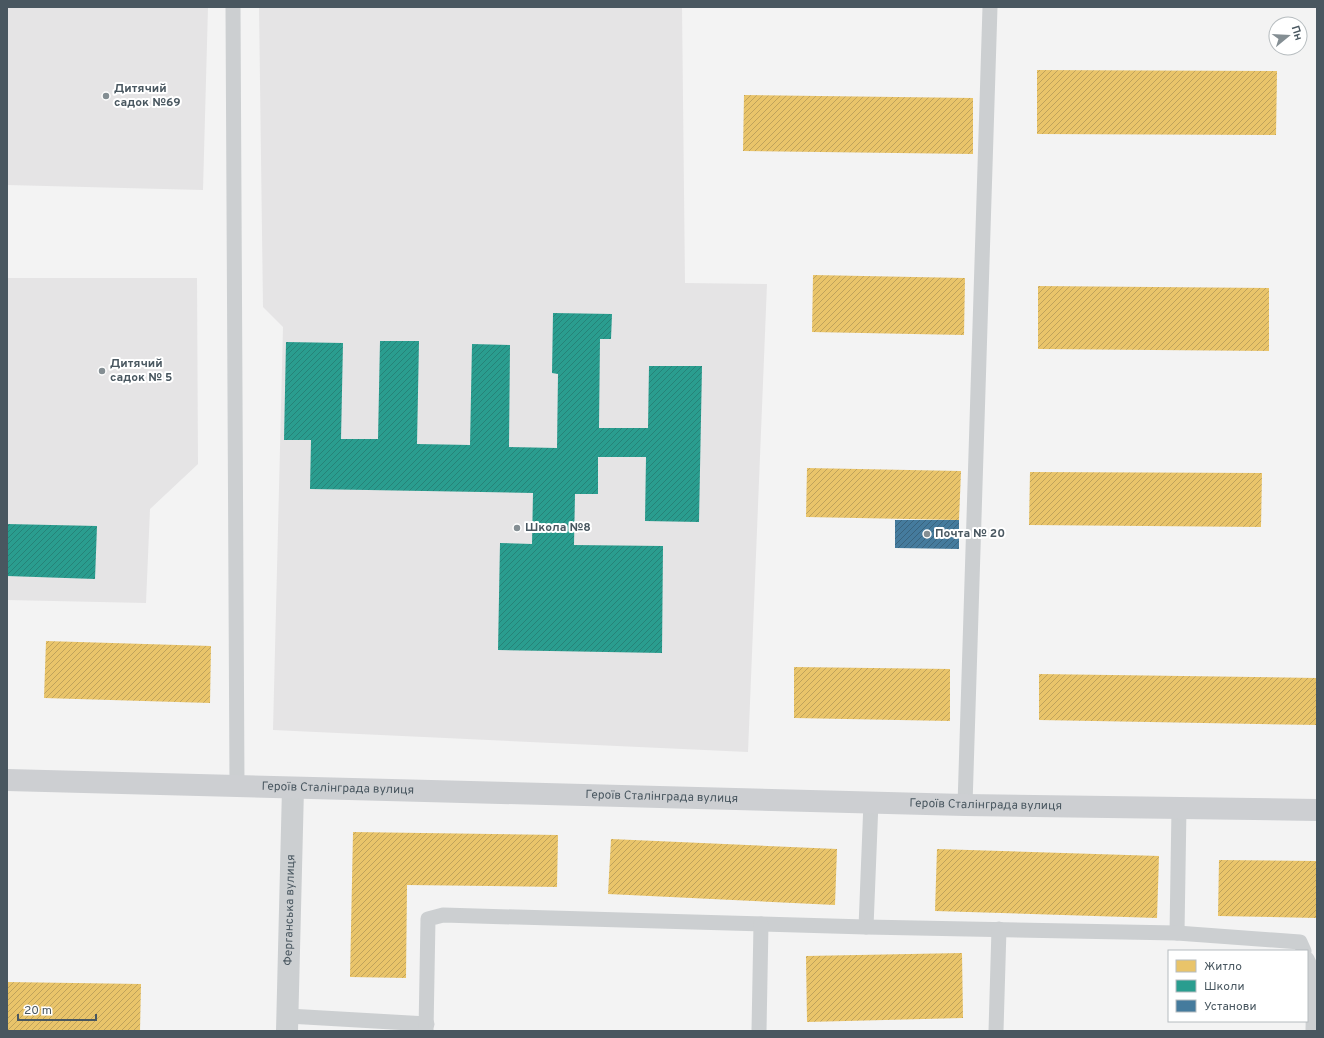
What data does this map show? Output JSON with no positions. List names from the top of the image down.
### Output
{
  "streets": {
    "main road": ["Героїв Сталінграда вулиця"],
    "street": ["Ферганська вулиця"]
  },
  "crossings": [
    ["Героїв Сталінграда вулиця", "Ферганська вулиця"]
  ],
  "places": [
    "Дитячий садок №69",
    "Дитячий садок № 5",
    "Школа №8",
    "Почта № 20"
  ],
  "legend": ["Житло", "Школи", "Установи"],
  "scale_bar": "20 m",
  "north": "right"
}
